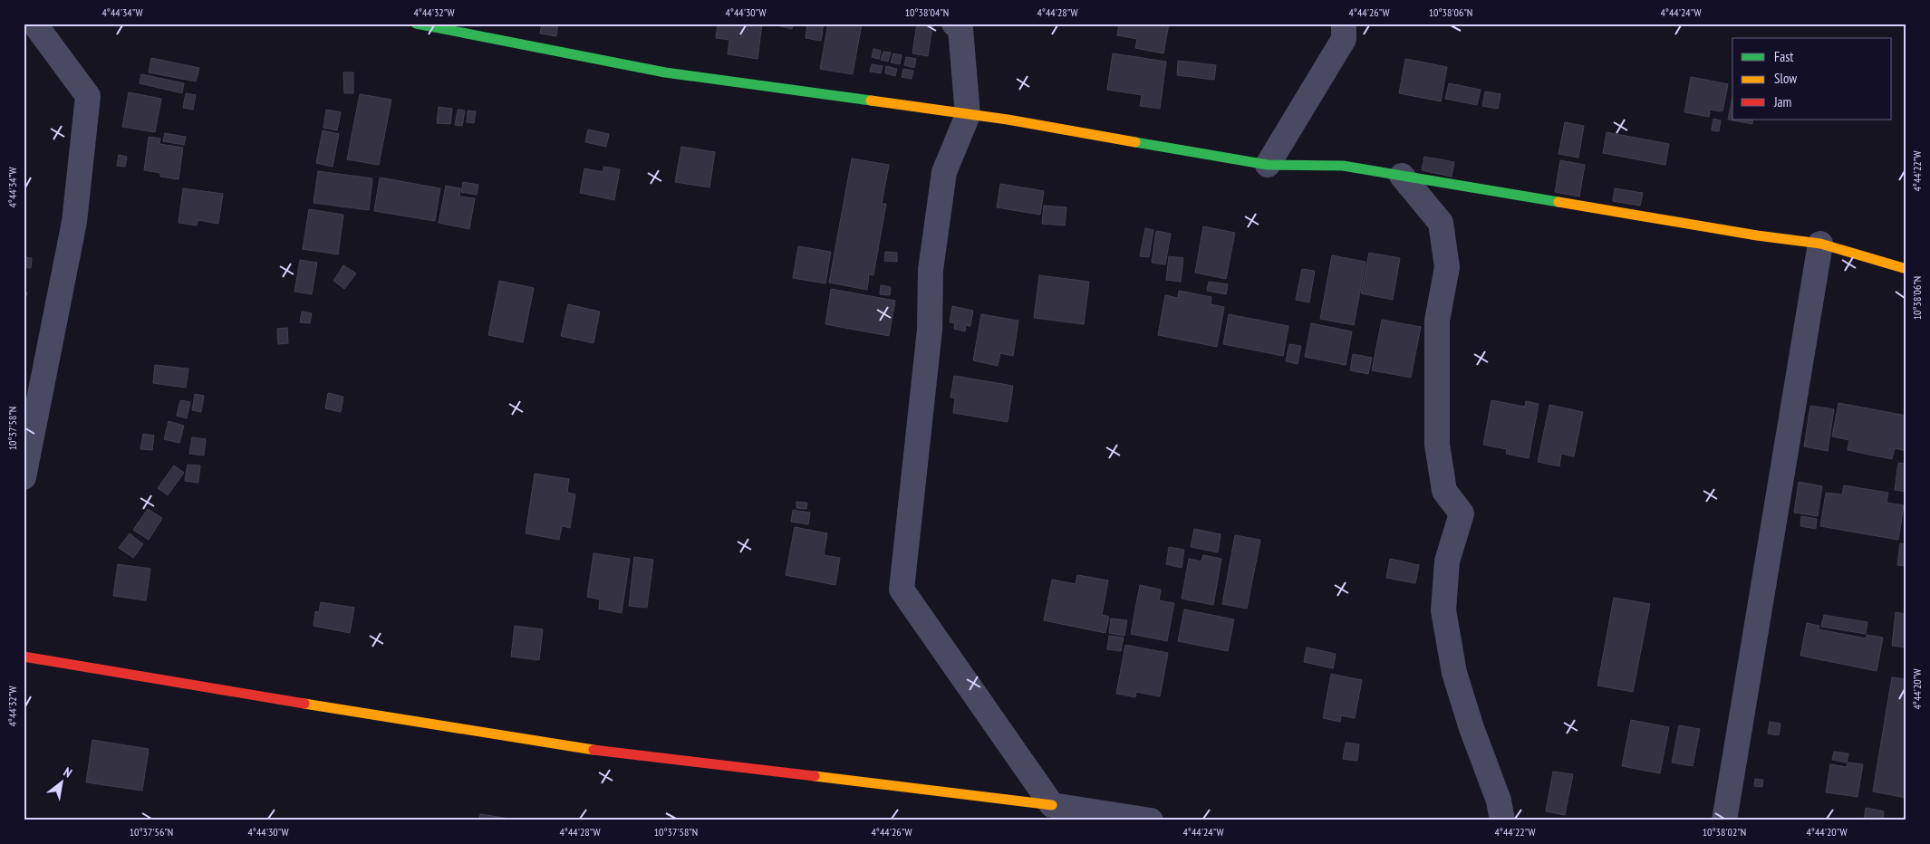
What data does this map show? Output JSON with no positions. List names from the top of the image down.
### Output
{
  "legend": ["Fast", "Slow", "Jam"],
  "north": "top right",
  "coordinates": [
    "4°44'34\"W",
    "4°44'32\"W",
    "4°44'30\"W",
    "10°38'04\"N",
    "4°44'28\"W",
    "4°44'26\"W",
    "10°38'06\"N",
    "4°44'24\"W",
    "4°44'22\"W",
    "10°37'58\"N",
    "4°44'20\"W",
    "10°37'56\"N",
    "10°38'02\"N"
  ]
}
